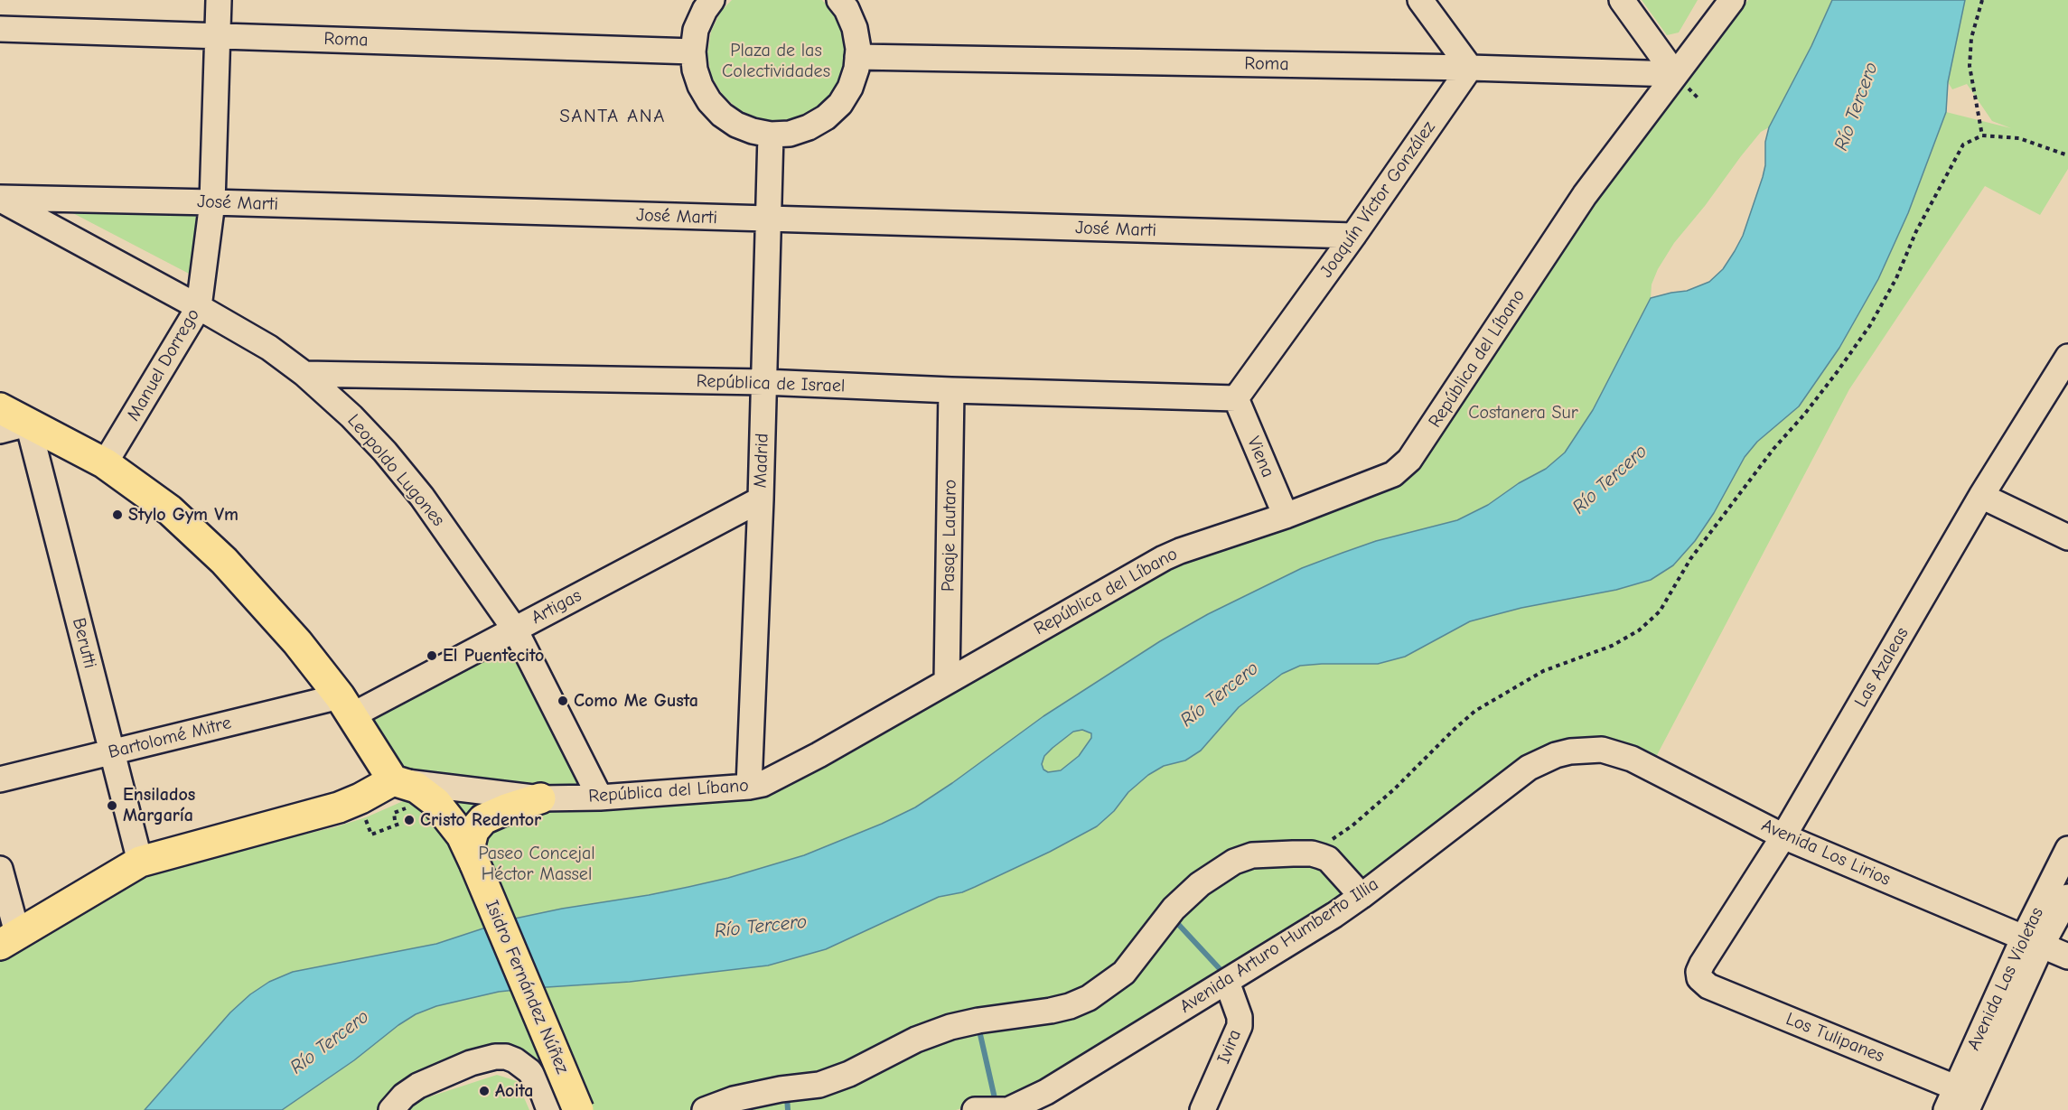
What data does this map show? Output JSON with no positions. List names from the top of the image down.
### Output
{
  "streets": {
    "main road": ["Isidro Fernández Núñez"],
    "street": [
      "Roma",
      "Joaquín Víctor González",
      "José Marti",
      "República del Líbano",
      "Manuel Dorrego",
      "República de Israel",
      "Viena",
      "Madrid",
      "Leopoldo Lugones",
      "Pasaje Lautaro",
      "Artigas",
      "Berutti",
      "Las Azaleas",
      "Bartolomé Mitre",
      "Avenida Los Lirios",
      "Avenida Arturo Humberto Illia",
      "Avenida Las Violetas",
      "Los Tulipanes",
      "Ivira"
    ]
  },
  "crossings": [
    ["Roma", "Joaquín Víctor González"],
    ["Roma", "República del Líbano"],
    ["Roma", "Manuel Dorrego"],
    ["Joaquín Víctor González", "José Marti"],
    ["Joaquín Víctor González", "República de Israel"],
    ["Joaquín Víctor González", "Viena"],
    ["José Marti", "Manuel Dorrego"],
    ["José Marti", "Madrid"],
    ["José Marti", "Leopoldo Lugones"],
    ["República del Líbano", "Viena"],
    ["República del Líbano", "Madrid"],
    ["República del Líbano", "Leopoldo Lugones"],
    ["República del Líbano", "Pasaje Lautaro"],
    ["República del Líbano", "Isidro Fernández Núñez"],
    ["Manuel Dorrego", "Leopoldo Lugones"],
    ["República de Israel", "Viena"],
    ["República de Israel", "Madrid"],
    ["República de Israel", "Leopoldo Lugones"],
    ["República de Israel", "Pasaje Lautaro"],
    ["Madrid", "Artigas"],
    ["Leopoldo Lugones", "Artigas"],
    ["Artigas", "Bartolomé Mitre"],
    ["Berutti", "Bartolomé Mitre"],
    ["Las Azaleas", "Avenida Los Lirios"],
    ["Las Azaleas", "Los Tulipanes"],
    ["Avenida Los Lirios", "Avenida Arturo Humberto Illia"],
    ["Avenida Los Lirios", "Avenida Las Violetas"],
    ["Avenida Arturo Humberto Illia", "Ivira"],
    ["Avenida Las Violetas", "Los Tulipanes"]
  ],
  "districts": ["SANTA ANA"],
  "water": ["Río Tercero"],
  "parks": ["Plaza de las Colectividades", "Costanera Sur", "Paseo Concejal Héctor Massel"],
  "places": [
    "Stylo Gym Vm",
    "El Puentecito",
    "Como Me Gusta",
    "Ensilados Margaría",
    "Cristo Redentor",
    "Aoita"
  ]
}
